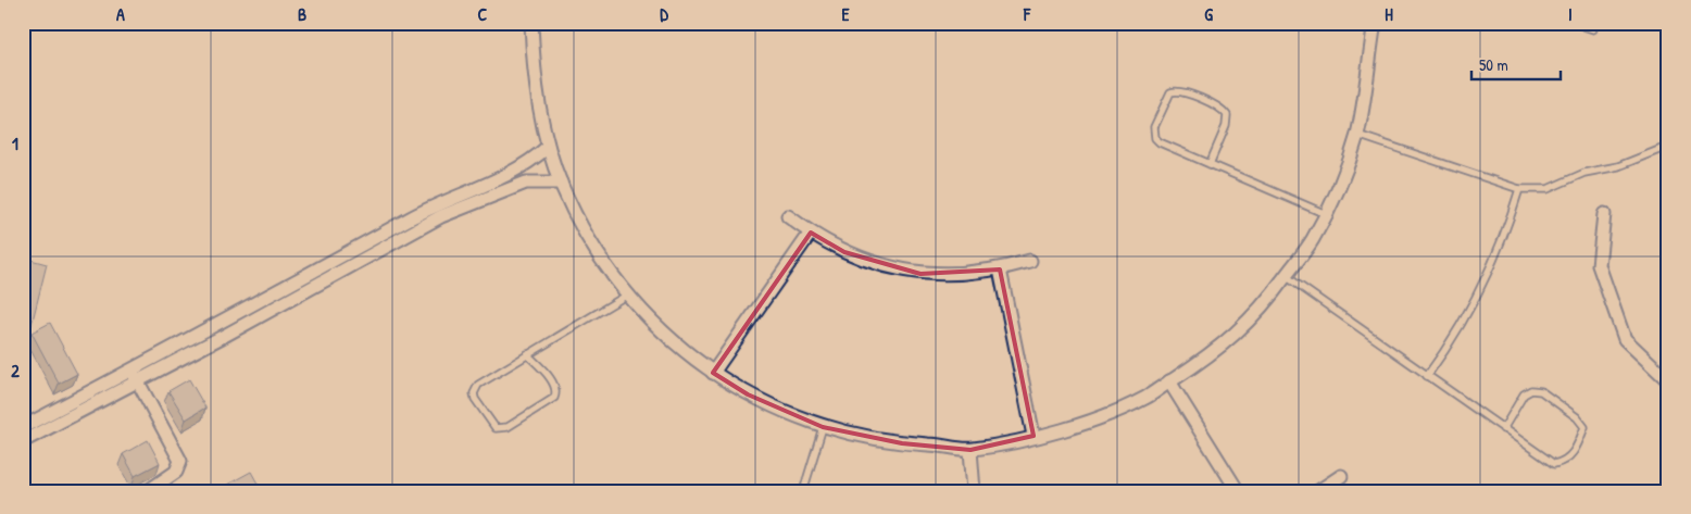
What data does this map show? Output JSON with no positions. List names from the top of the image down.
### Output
{
  "scale_bar": "50 m",
  "grid": {
    "columns": [
      "A",
      "B",
      "C",
      "D",
      "E",
      "F",
      "G",
      "H",
      "I"
    ],
    "rows": ["1", "2"]
  }
}
